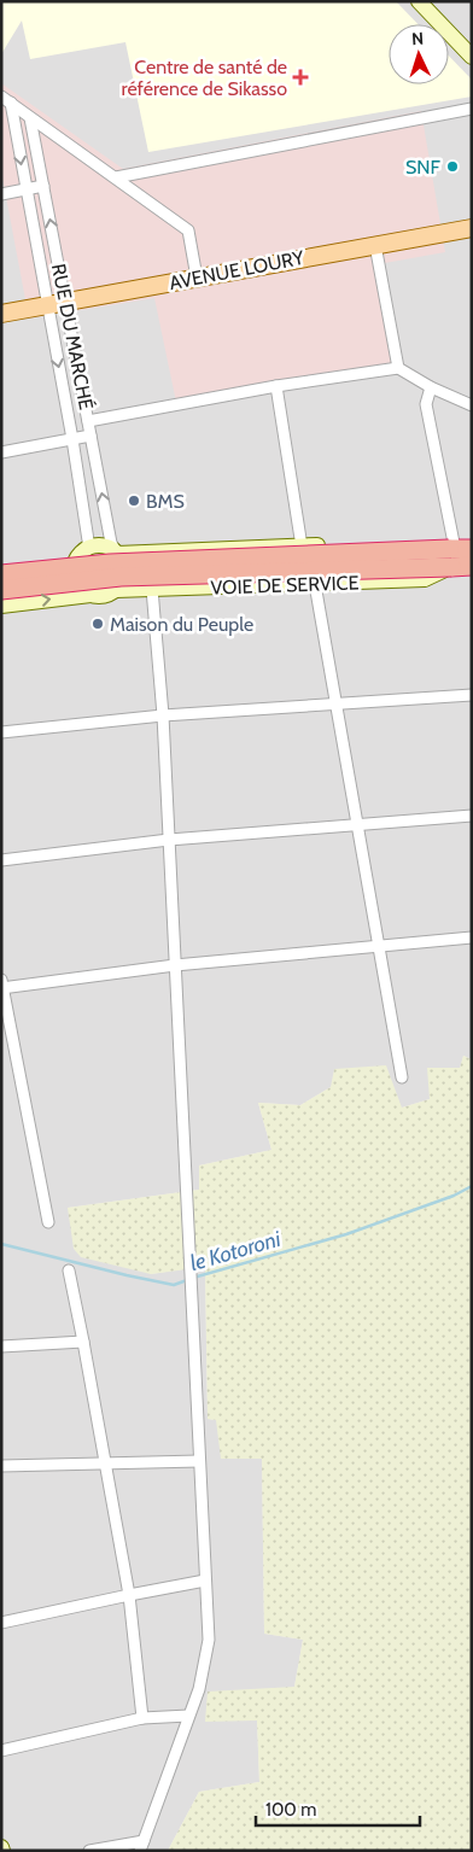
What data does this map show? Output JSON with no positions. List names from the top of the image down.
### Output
{
  "streets": {
    "main road": ["AVENUE LOURY", "VOIE DE SERVICE"],
    "street": ["RUE DU MARCHÉ"]
  },
  "crossings": [
    ["AVENUE LOURY", "RUE DU MARCHÉ"],
    ["RUE DU MARCHÉ", "VOIE DE SERVICE"]
  ],
  "water": ["le Kotoroni"],
  "places": {
    "health": ["Centre de santé de référence de Sikasso"],
    "other": ["SNF", "BMS", "Maison du Peuple"]
  },
  "scale_bar": "100 m",
  "north": "top"
}
